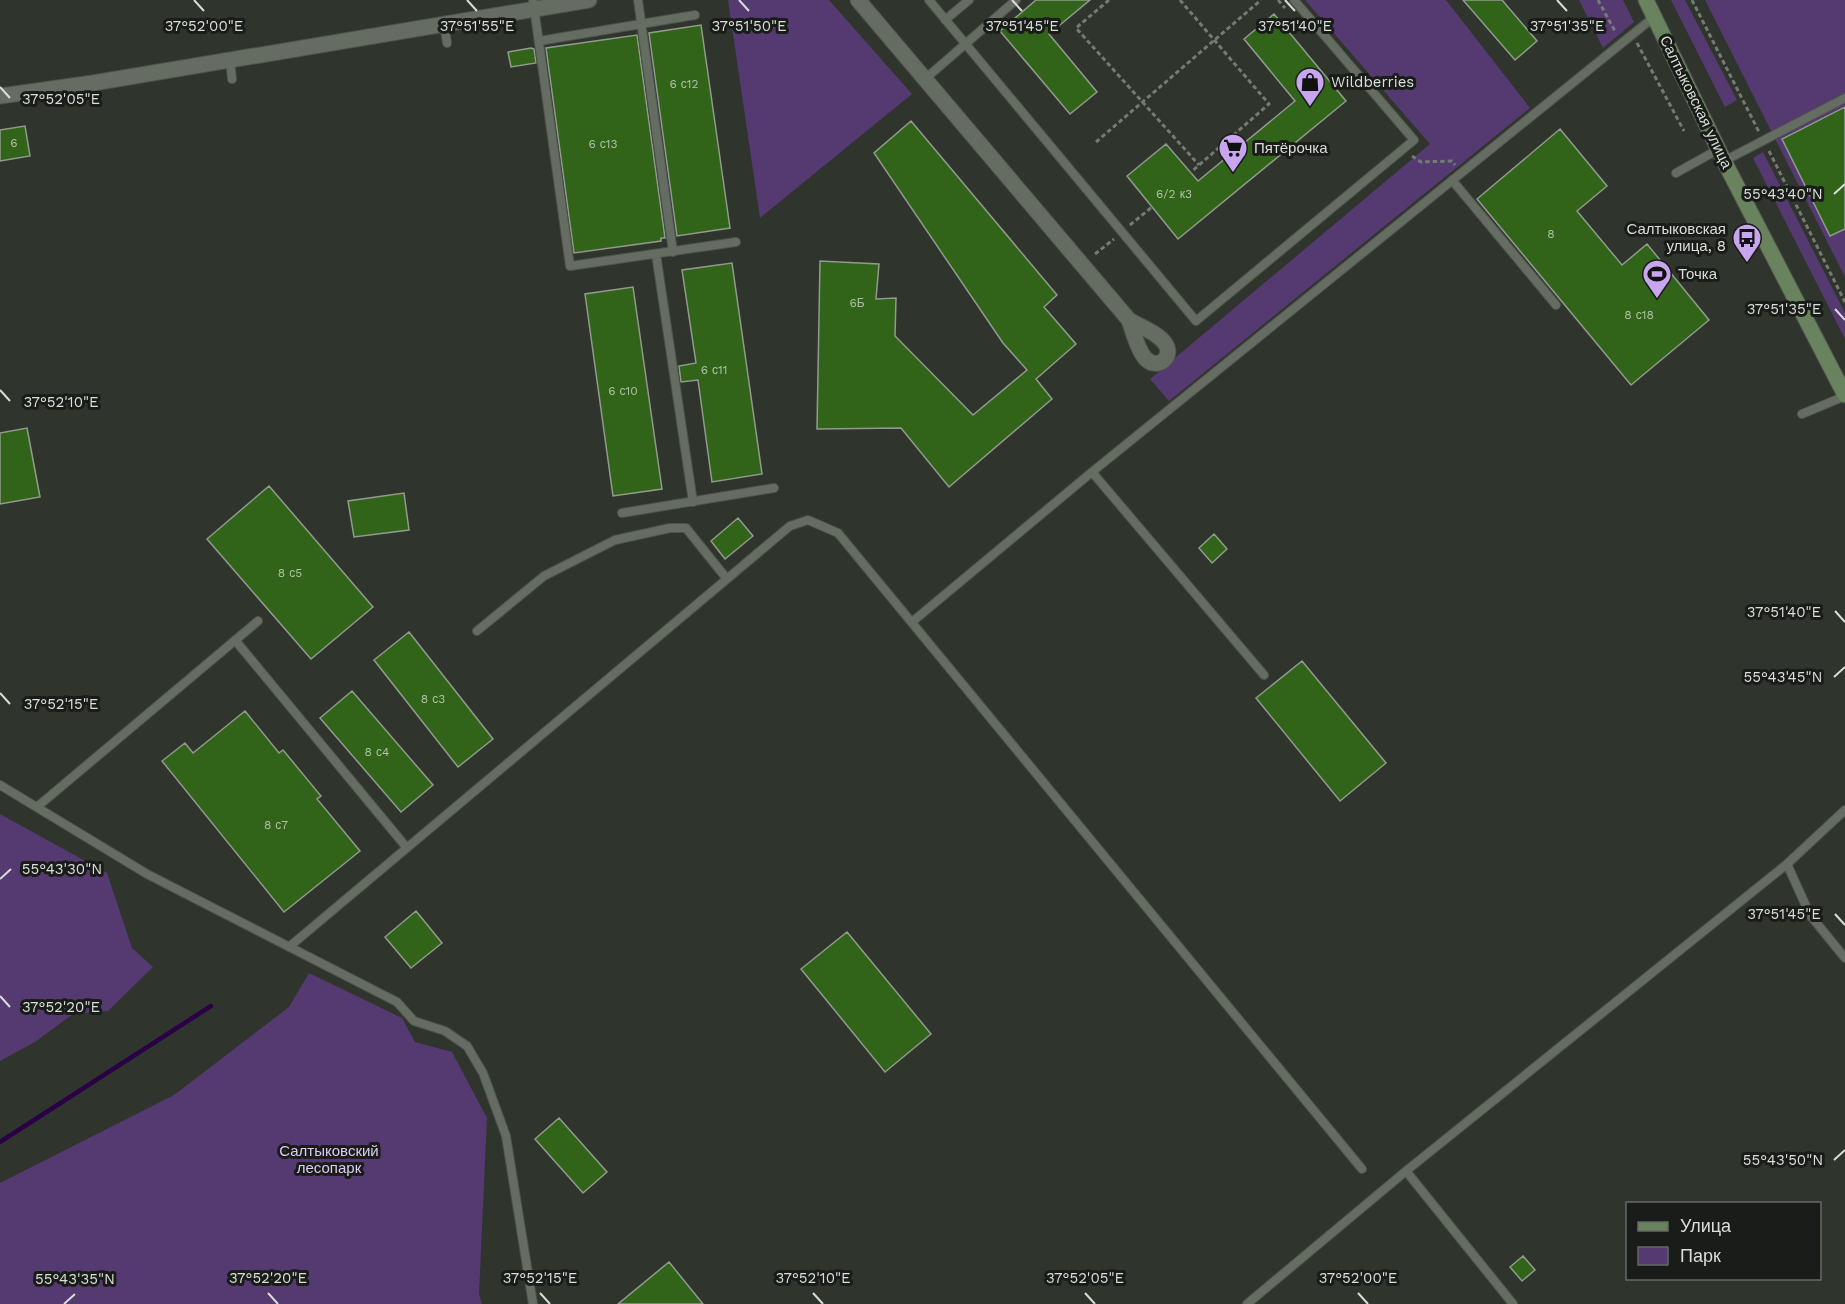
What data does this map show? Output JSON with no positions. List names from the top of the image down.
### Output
{
  "streets": {
    "main road": ["Салтыковская улица"]
  },
  "parks": ["Салтыковский лесопарк"],
  "places": {
    "shop": ["Wildberries"],
    "supermarket": ["Пятёрочка"],
    "bus stop": ["Салтыковская улица, 8"],
    "sports": ["Точка"]
  },
  "house_numbers": [
    "6 с12",
    "6",
    "6 с13",
    "6/2 к3",
    "8",
    "6Б",
    "8 с18",
    "6 с11",
    "6 с10",
    "8 с5",
    "8 с3",
    "8 с4",
    "8 с7"
  ],
  "legend": ["Улица", "Парк"],
  "coordinates": [
    "37°52'00\"E",
    "37°51'55\"E",
    "37°51'50\"E",
    "37°51'45\"E",
    "37°51'40\"E",
    "37°51'35\"E",
    "37°52'05\"E",
    "55°43'40\"N",
    "37°52'10\"E",
    "55°43'45\"N",
    "37°52'15\"E",
    "55°43'30\"N",
    "37°52'20\"E",
    "55°43'50\"N",
    "55°43'35\"N"
  ]
}
